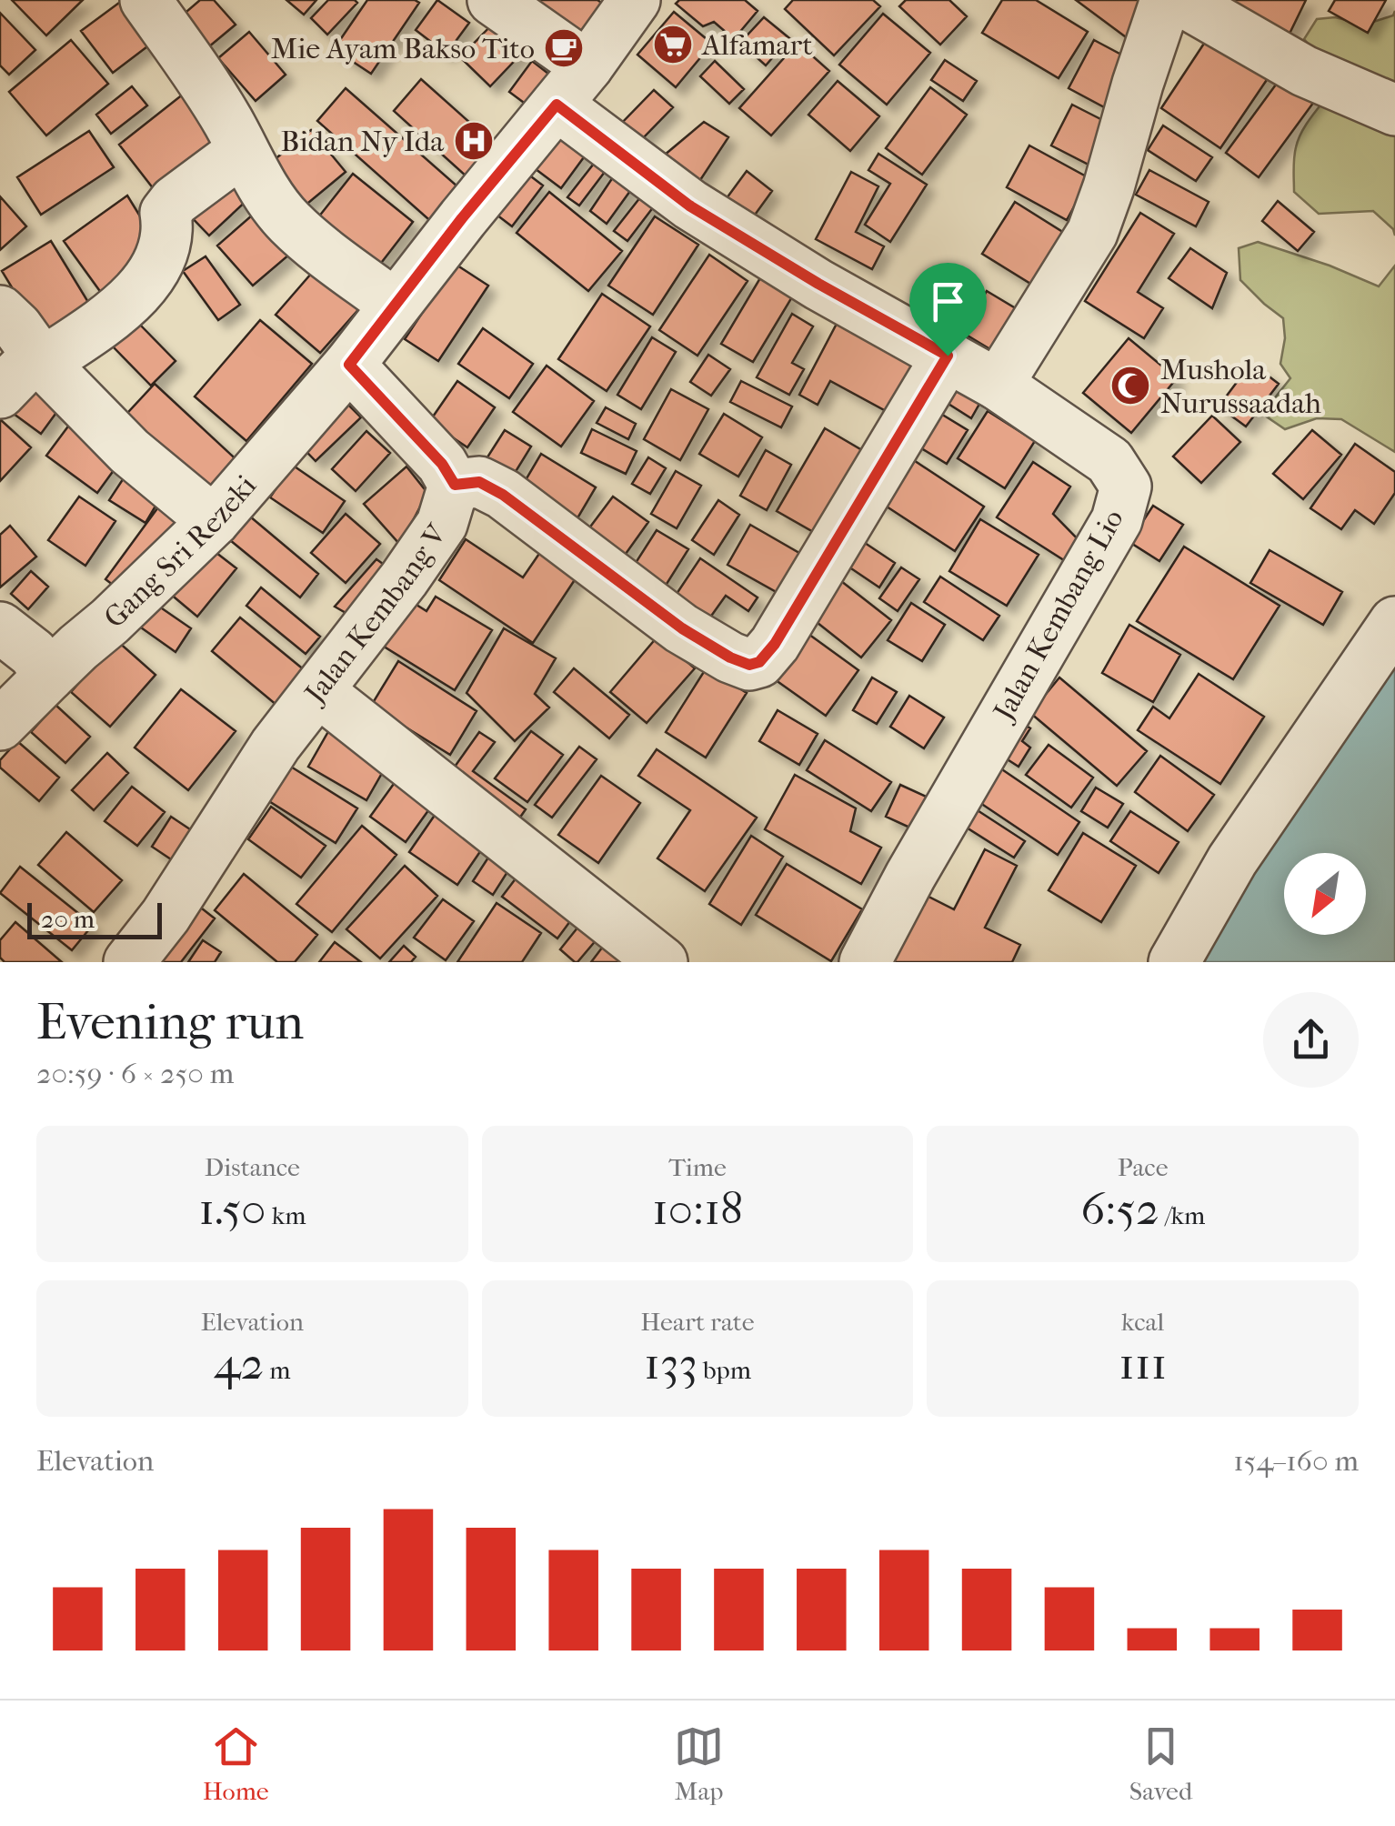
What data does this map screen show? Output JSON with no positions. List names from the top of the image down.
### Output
{
  "streets": {
    "street": ["Gang Sri Rezeki", "Jalan Kembang V", "Jalan Kembang Lio"]
  },
  "crossings": [
    ["Gang Sri Rezeki", "Jalan Kembang V"]
  ],
  "places": {
    "supermarket": ["Alfamart"],
    "cafe": ["Mie Ayam Bakso Tito"],
    "hospital": ["Bidan Ny Ida"],
    "mosque": ["Mushola Nurussaadah"]
  },
  "scale_bar": "20 m",
  "north": "bottom left",
  "page": {
    "scale": "20 m",
    "heading": ["Evening run", "20:59 · 6 × 250 m"],
    "stats": [
      ["Distance", "1.50 km"],
      ["Time", "10:18"],
      ["Pace", "6:52 /km"],
      ["Elevation", "42 m"],
      ["Heart rate", "133 bpm"],
      ["kcal", "111"]
    ],
    "chart": ["Elevation", "154–160 m"],
    "tabs": ["Home", "Map", "Saved"]
  }
}
